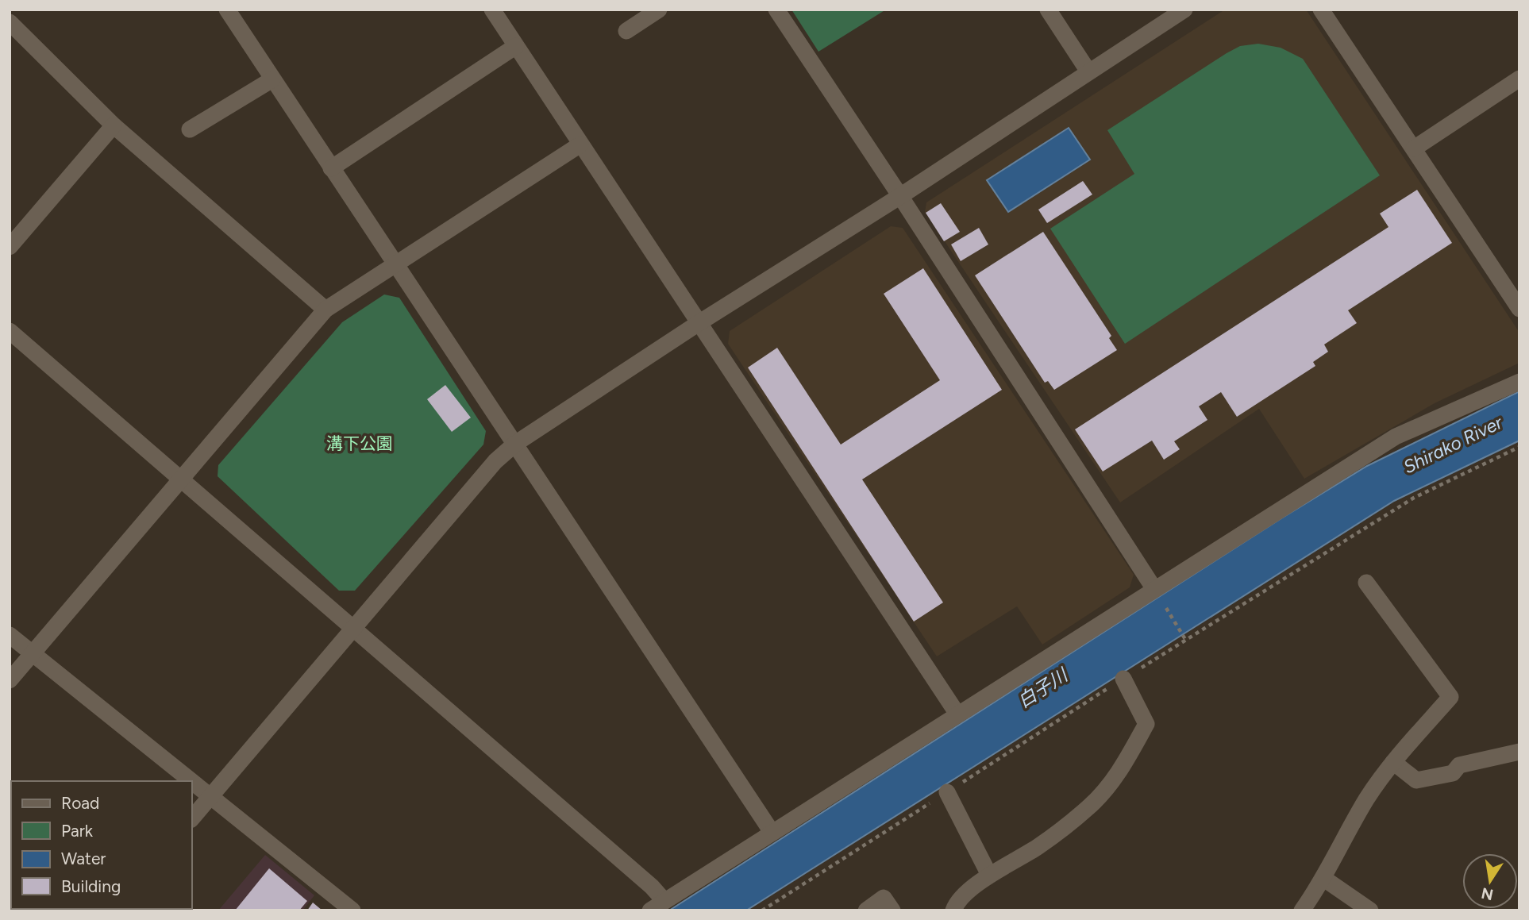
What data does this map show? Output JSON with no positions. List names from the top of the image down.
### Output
{
  "water": ["Shirako River", "白子川"],
  "parks": ["溝下公園"],
  "legend": [
    "Road",
    "Park",
    "Water",
    "Building"
  ],
  "north": "bottom"
}
